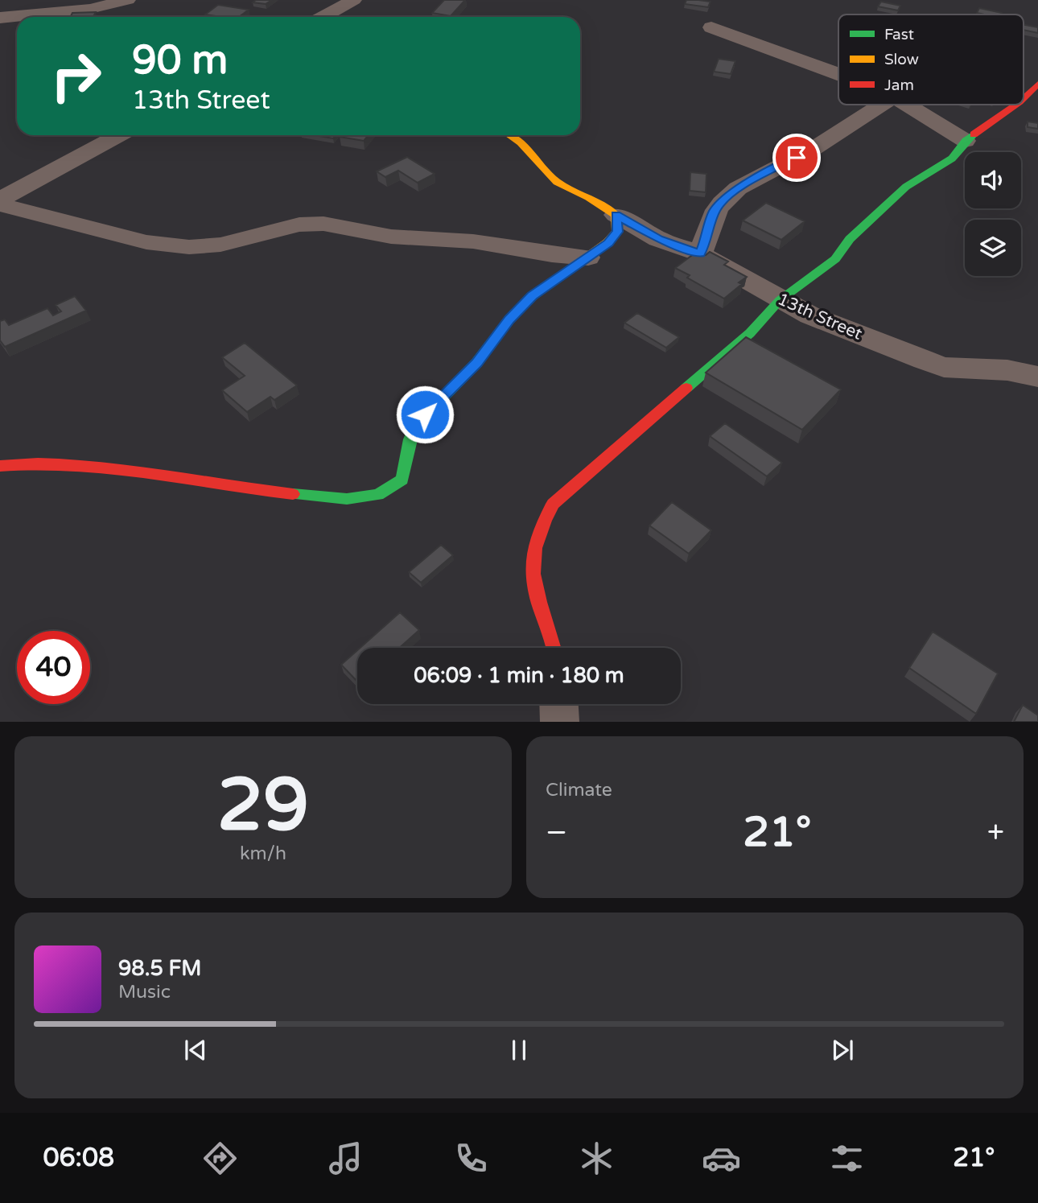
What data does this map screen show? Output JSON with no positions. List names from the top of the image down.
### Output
{
  "streets": {
    "street": ["13th Street"]
  },
  "legend": ["Fast", "Slow", "Jam"],
  "page": {
    "turn": ["90 m", "13th Street"],
    "limit": "40",
    "trip": "06:09 · 1 min · 180 m",
    "tile": [
      ["29", "km/h"],
      "Climate"
    ],
    "heat": ["−", "21°", "+"],
    "song": ["98.5 FM", "Music"],
    "tabs": ["06:08", "21°"]
  }
}
